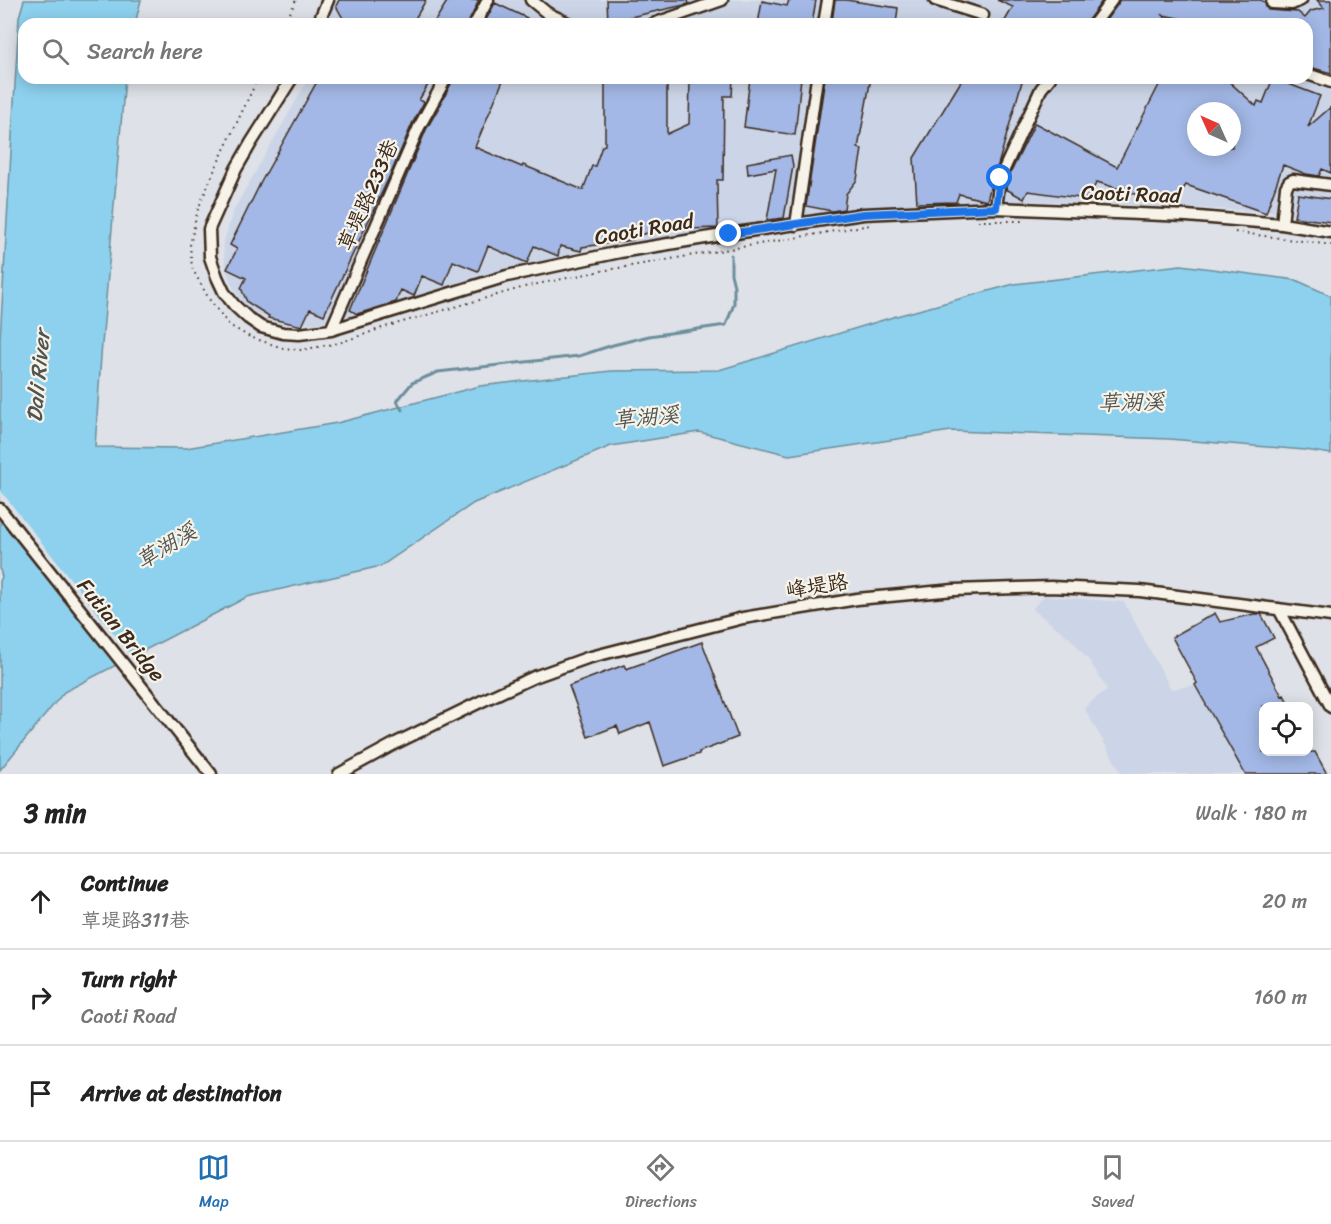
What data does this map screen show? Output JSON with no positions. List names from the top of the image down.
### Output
{
  "streets": {
    "street": [
      "Caoti Road",
      "草堤路233巷",
      "峰堤路",
      "Futian Bridge"
    ]
  },
  "crossings": [
    ["Caoti Road", "草堤路233巷"]
  ],
  "water": ["Dali River", "草湖溪"],
  "north": "top left",
  "page": {
    "search": "Search here",
    "heading": ["3 min", "Walk · 180 m"],
    "list": [
      ["Continue", "草堤路311巷", "20 m"],
      ["Turn right", "Caoti Road", "160 m"],
      "Arrive at destination"
    ],
    "nav": ["Map", "Directions", "Saved"]
  }
}
